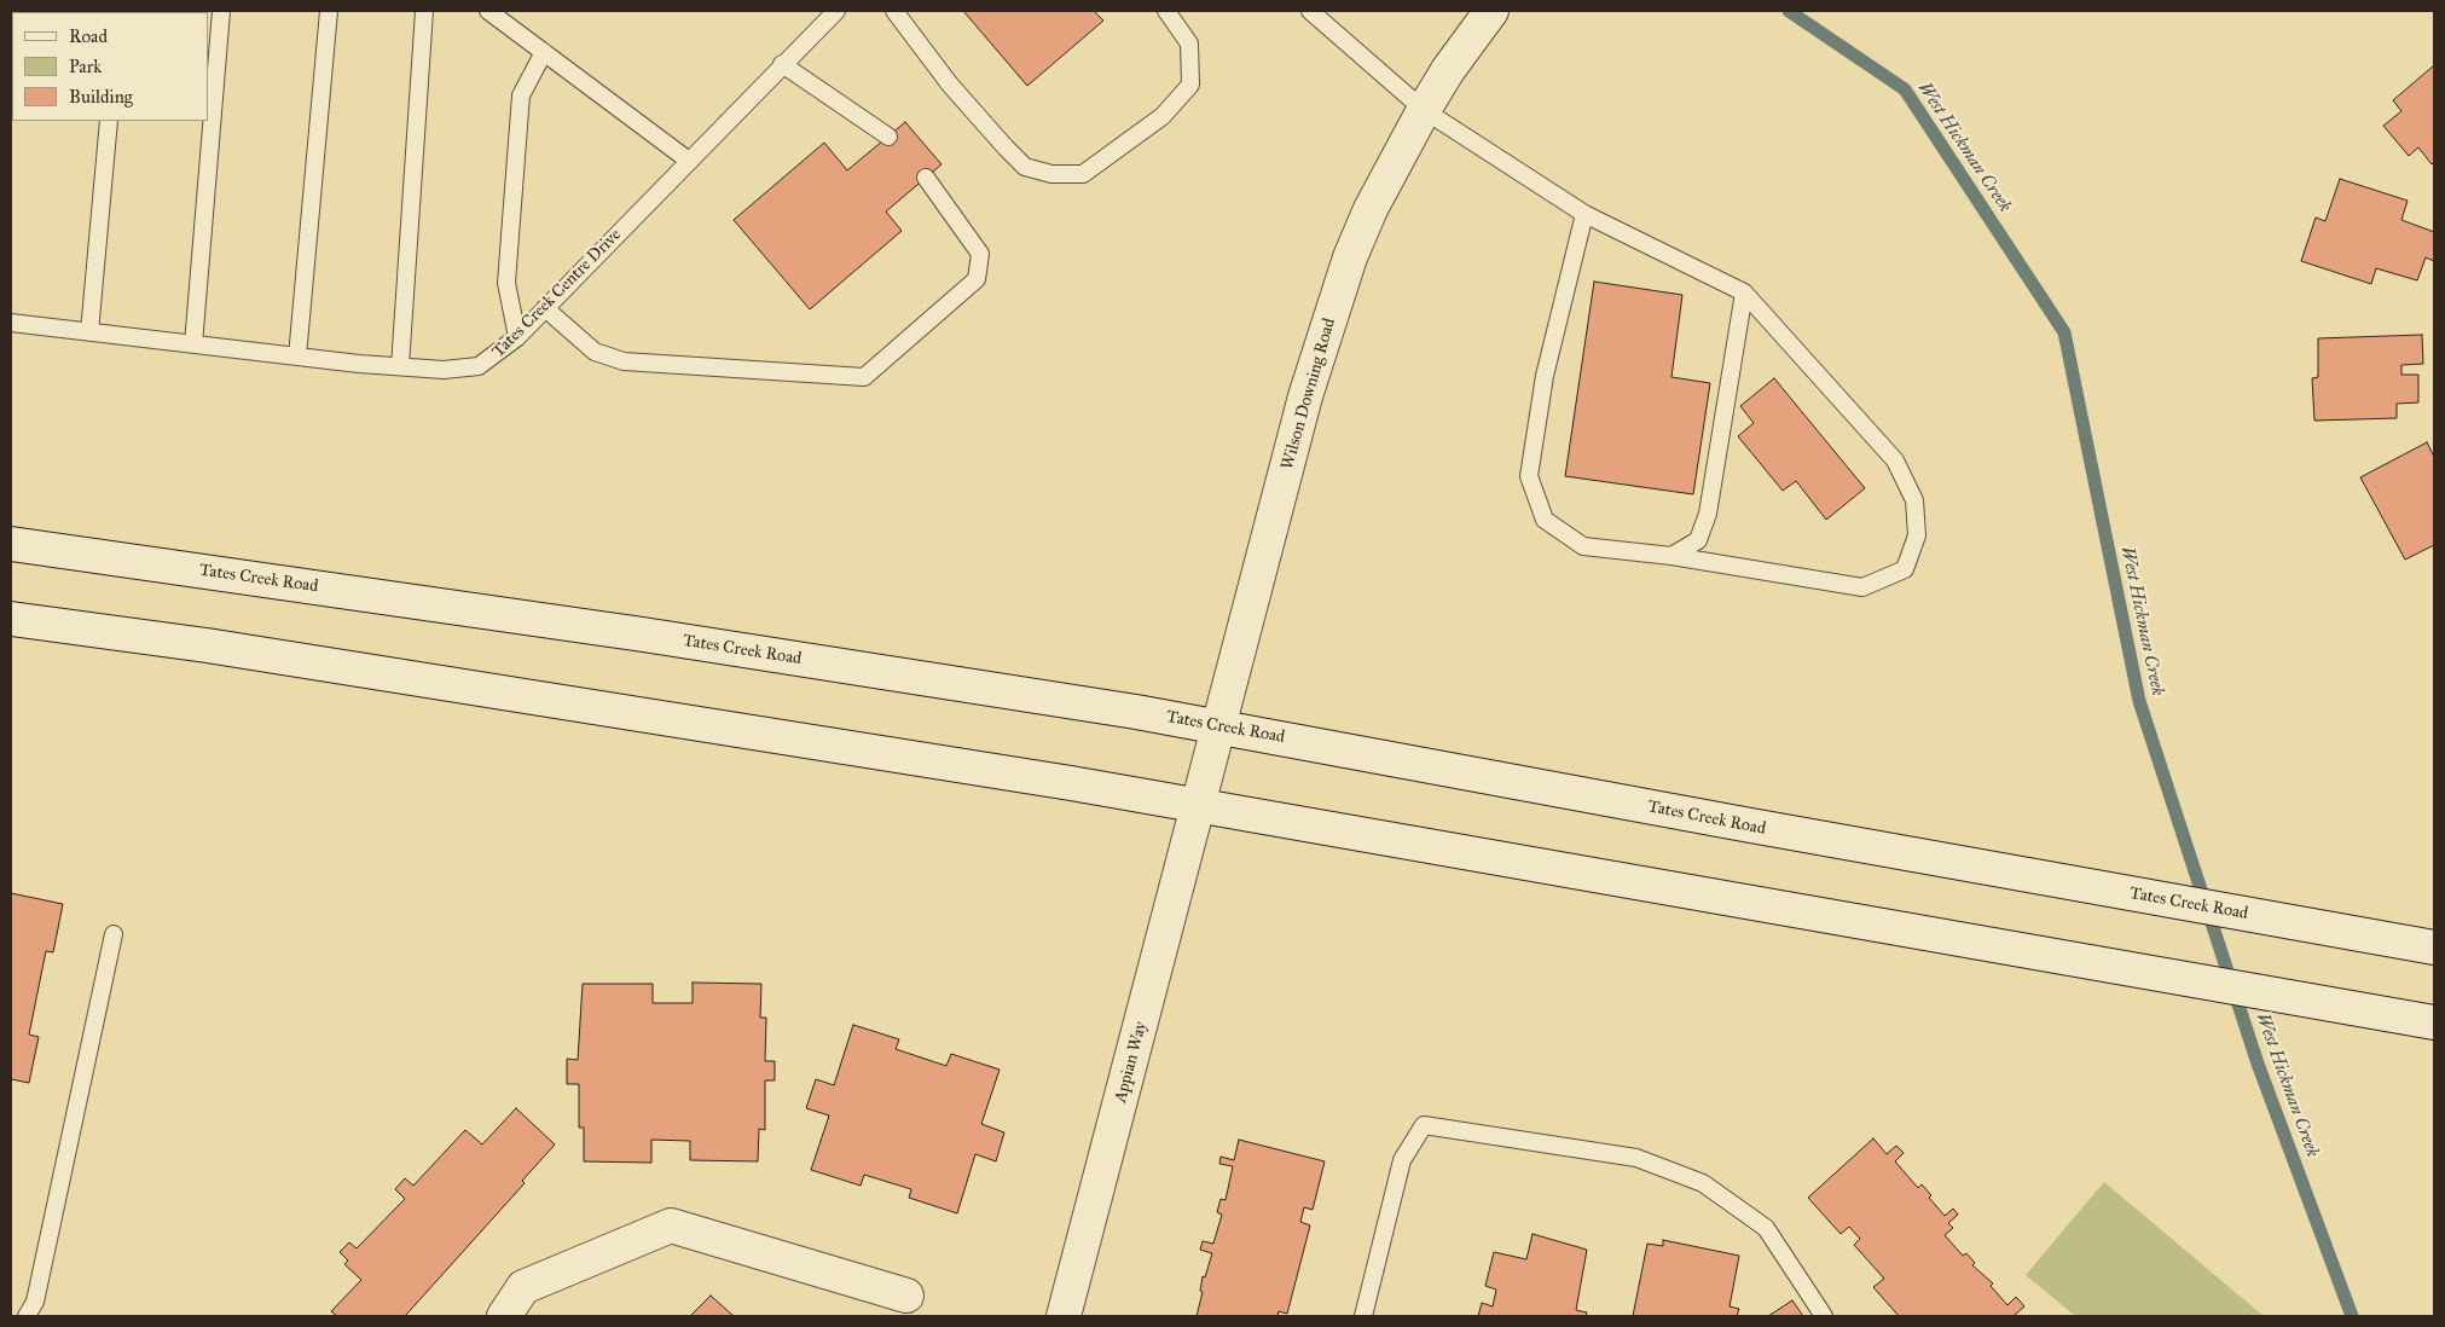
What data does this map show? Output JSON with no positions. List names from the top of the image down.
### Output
{
  "streets": {
    "main road": ["Wilson Downing Road", "Tates Creek Road", "Appian Way"],
    "lane": ["Tates Creek Centre Drive"]
  },
  "crossings": [
    ["Wilson Downing Road", "Tates Creek Road"],
    ["Wilson Downing Road", "Appian Way"]
  ],
  "water": ["West Hickman Creek"],
  "legend": ["Road", "Park", "Building"]
}
